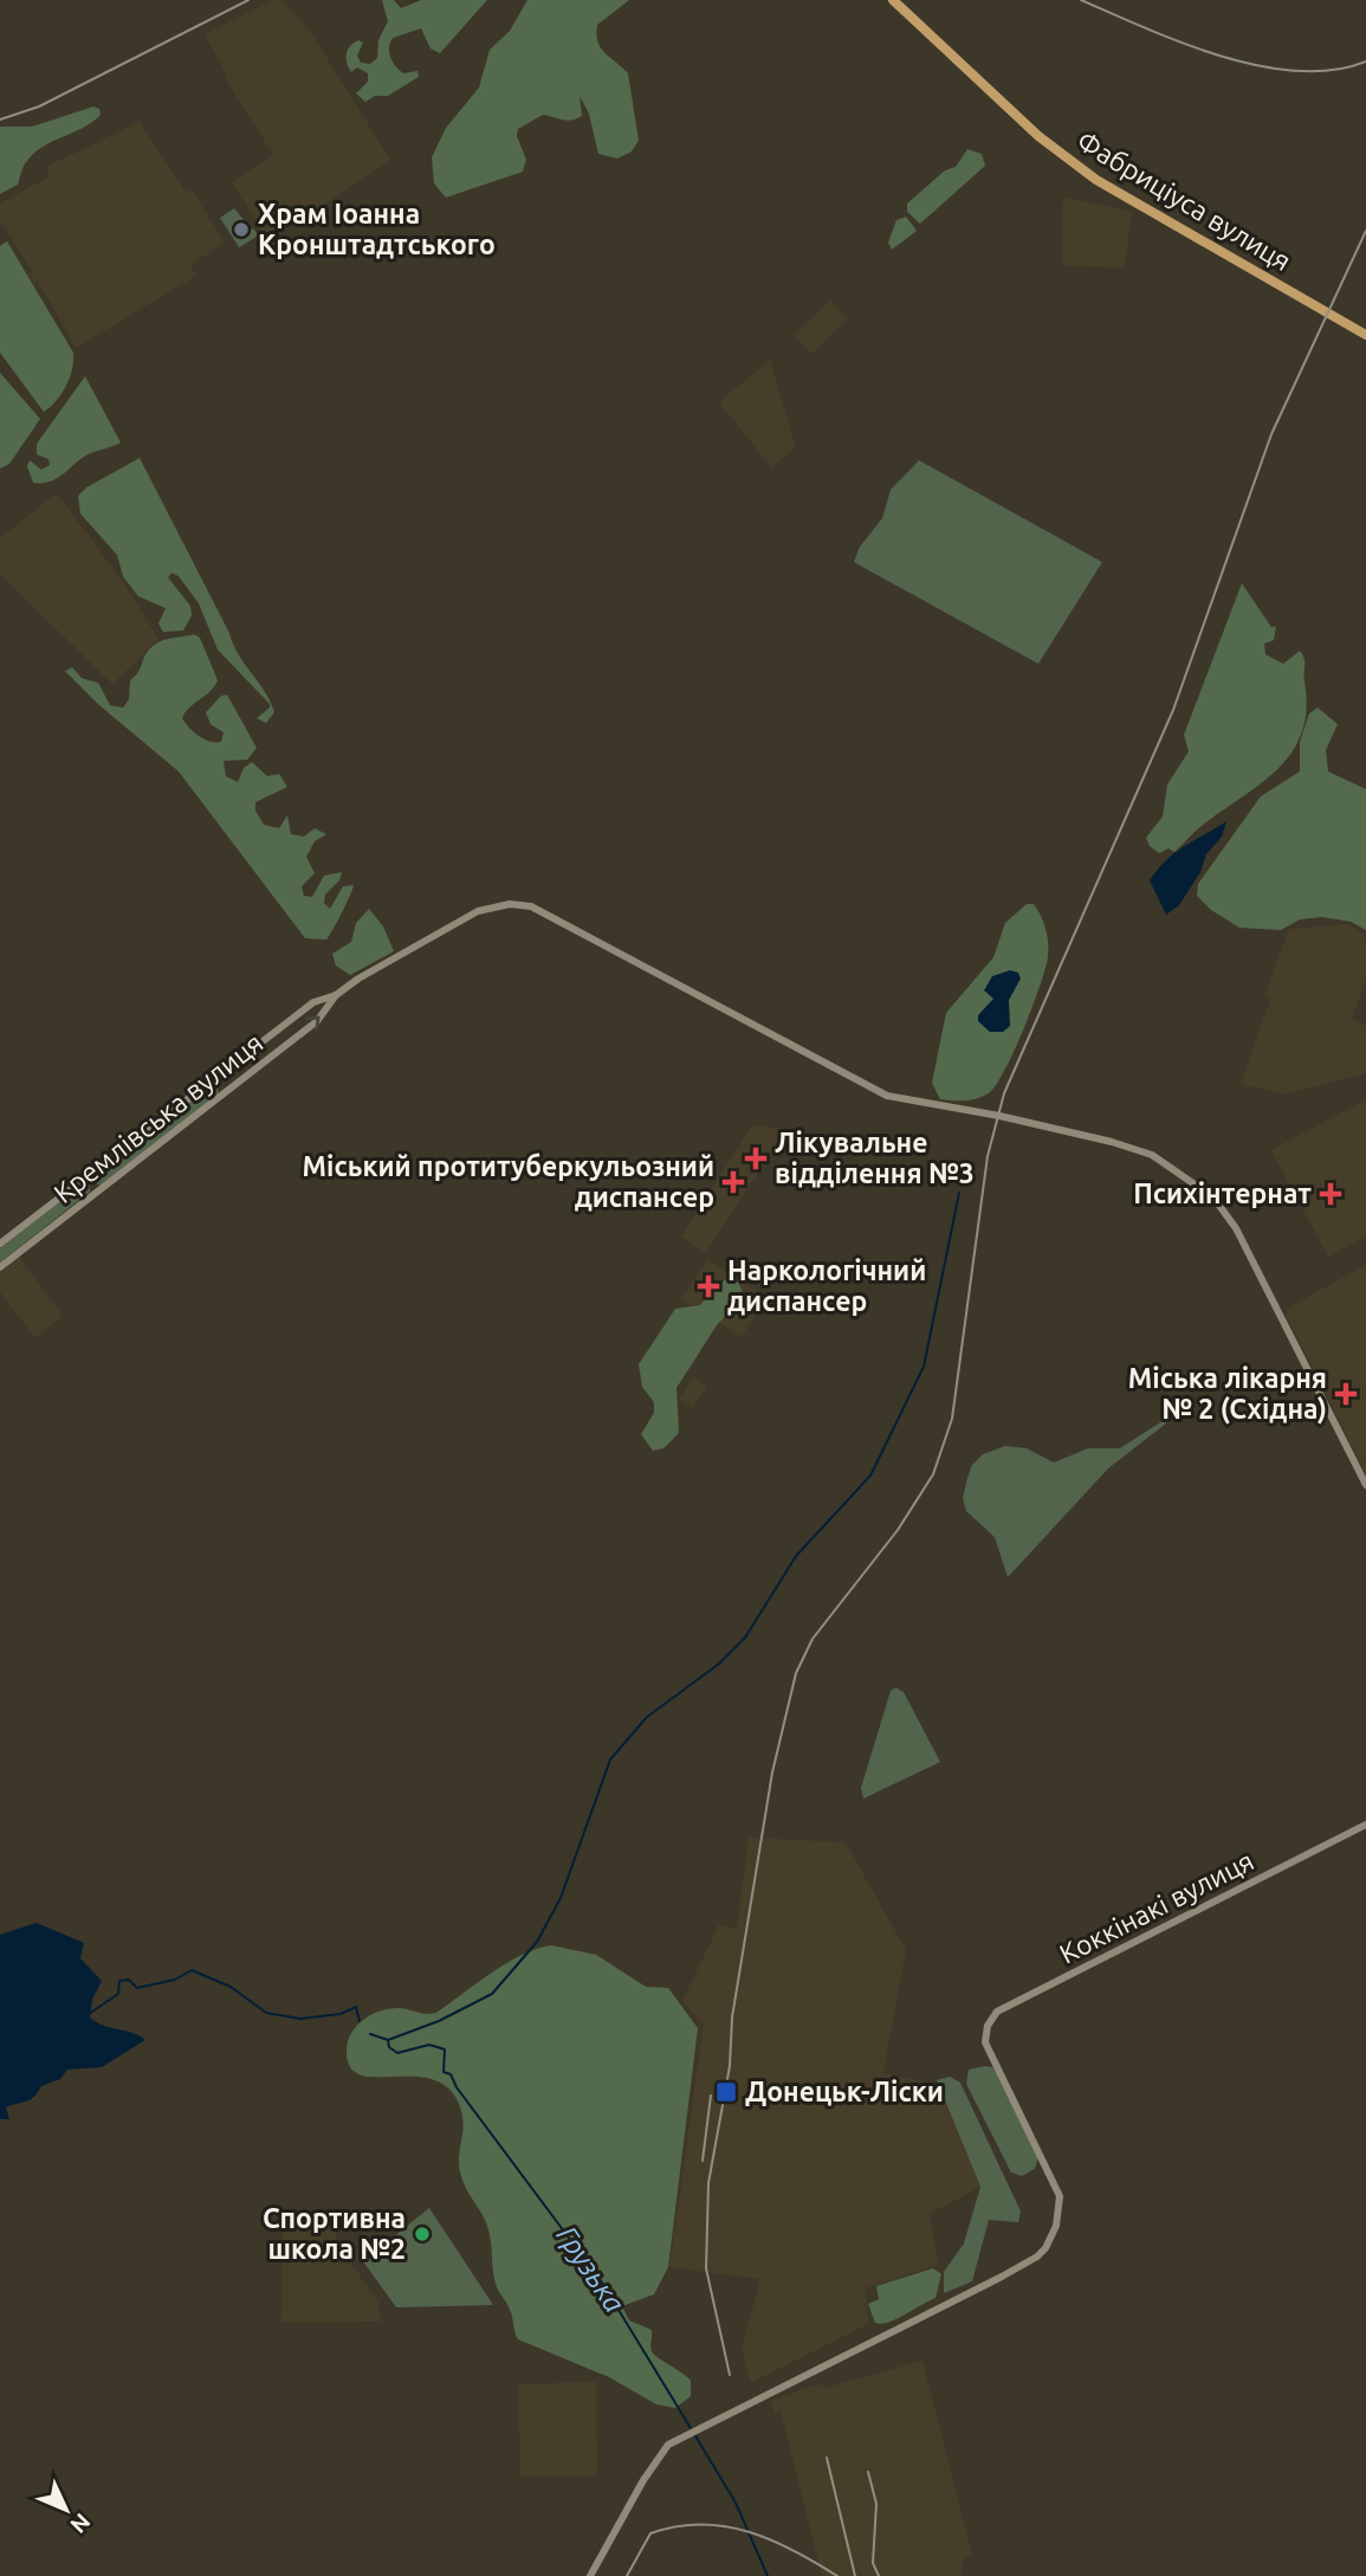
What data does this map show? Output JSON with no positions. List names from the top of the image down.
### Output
{
  "streets": {
    "main road": ["Фабриціуса вулиця"],
    "street": ["Кремлівська вулиця", "Коккінакі вулиця"]
  },
  "water": ["Грузька"],
  "places": {
    "other": ["Храм Іоанна Кронштадтського", "Спортивна школа №2"],
    "health": [
      "Лікувальне відділення №3",
      "Міський протитуберкульозний диспансер",
      "Психінтернат",
      "Наркологічний диспансер",
      "Міська лікарня № 2 (Східна)"
    ],
    "transit": ["Донецьк-Ліски"]
  },
  "north": "bottom right"
}
